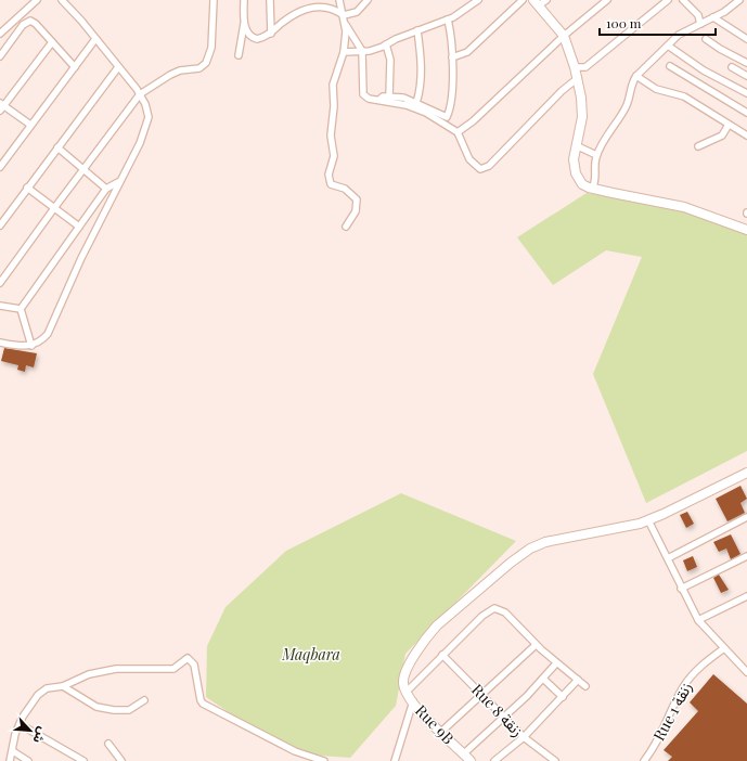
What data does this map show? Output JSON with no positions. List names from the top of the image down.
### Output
{
  "streets": {
    "street": ["Rue 8 زنقة", "Rue 1 زنقة", "Rue 9B"]
  },
  "parks": ["Maqbara"],
  "scale_bar": "100 m",
  "north": "bottom right"
}
